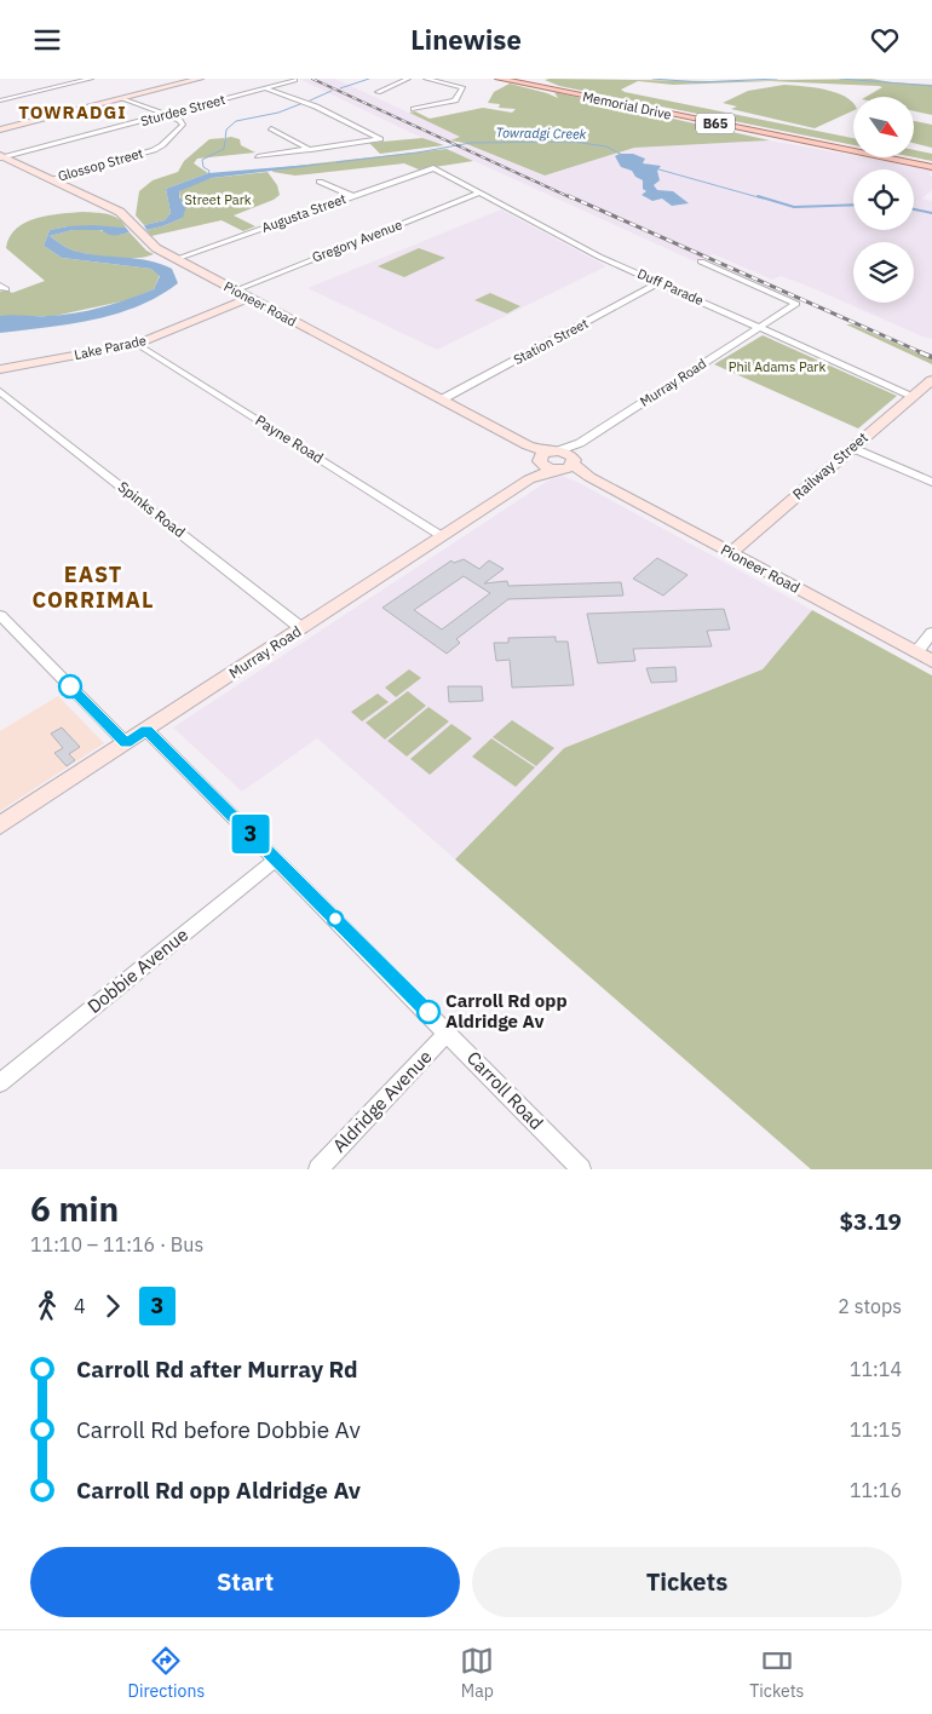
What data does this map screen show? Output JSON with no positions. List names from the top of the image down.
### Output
{
  "streets": {
    "main road": [
      "Memorial Drive",
      "B65",
      "Pioneer Road",
      "Lake Parade",
      "Murray Road",
      "Railway Street"
    ],
    "street": [
      "Sturdee Street",
      "Glossop Street",
      "Augusta Street",
      "Gregory Avenue",
      "Duff Parade",
      "Station Street",
      "Payne Road",
      "Spinks Road",
      "Dobbie Avenue",
      "Carroll Road",
      "Aldridge Avenue"
    ]
  },
  "crossings": [
    ["Sturdee Street", "Glossop Street"],
    ["Sturdee Street", "Pioneer Road"],
    ["Glossop Street", "Pioneer Road"],
    ["Augusta Street", "Duff Parade"],
    ["Augusta Street", "Pioneer Road"],
    ["Gregory Avenue", "Duff Parade"],
    ["Gregory Avenue", "Pioneer Road"],
    ["Duff Parade", "Station Street"],
    ["Duff Parade", "Murray Road"],
    ["Duff Parade", "Railway Street"],
    ["Pioneer Road", "Station Street"],
    ["Pioneer Road", "Lake Parade"],
    ["Pioneer Road", "Murray Road"],
    ["Pioneer Road", "Railway Street"],
    ["Lake Parade", "Payne Road"],
    ["Murray Road", "Payne Road"],
    ["Murray Road", "Spinks Road"],
    ["Murray Road", "Carroll Road"],
    ["Dobbie Avenue", "Carroll Road"],
    ["Carroll Road", "Aldridge Avenue"]
  ],
  "districts": ["TOWRADGI", "EAST CORRIMAL"],
  "water": ["Towradgi Creek"],
  "parks": ["Street Park", "Phil Adams Park"],
  "places": ["Carroll Rd opp Aldridge Av"],
  "lines": ["bus line 3"],
  "north": "bottom right",
  "page": {
    "header": "Linewise",
    "on_map": "3",
    "heading": ["6 min", "11:10 – 11:16 · Bus", "$3.19"],
    "legs": ["4", "3", "2 stops"],
    "list": [
      {
        "name": "Carroll Rd after Murray Rd",
        "value": "11:14"
      },
      {
        "name": "Carroll Rd before Dobbie Av",
        "value": "11:15"
      },
      {
        "name": "Carroll Rd opp Aldridge Av",
        "value": "11:16"
      }
    ],
    "buttons": ["Start", "Tickets"],
    "tabs": ["Directions", "Map", "Tickets"]
  }
}
